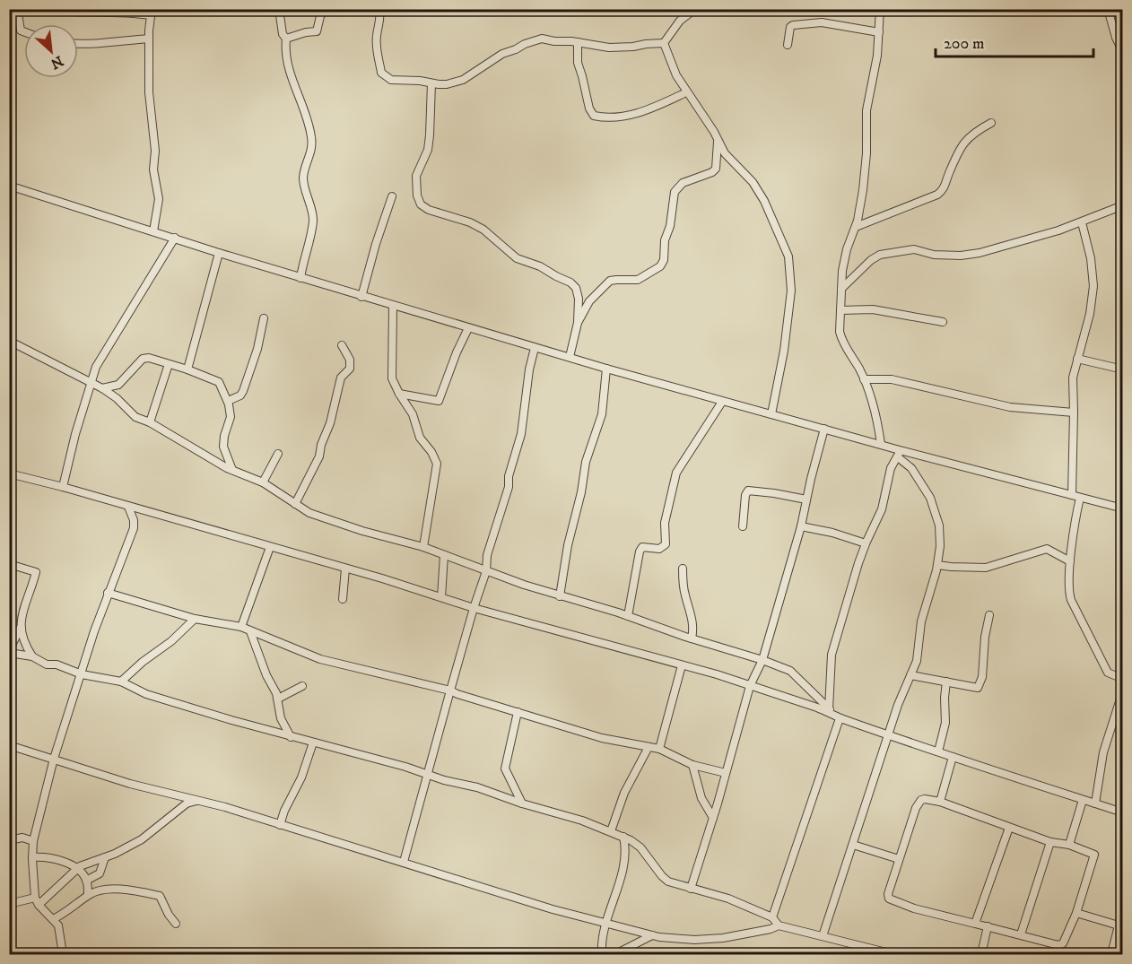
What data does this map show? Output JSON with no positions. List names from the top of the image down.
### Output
{
  "scale_bar": "200 m",
  "north": "bottom right"
}
